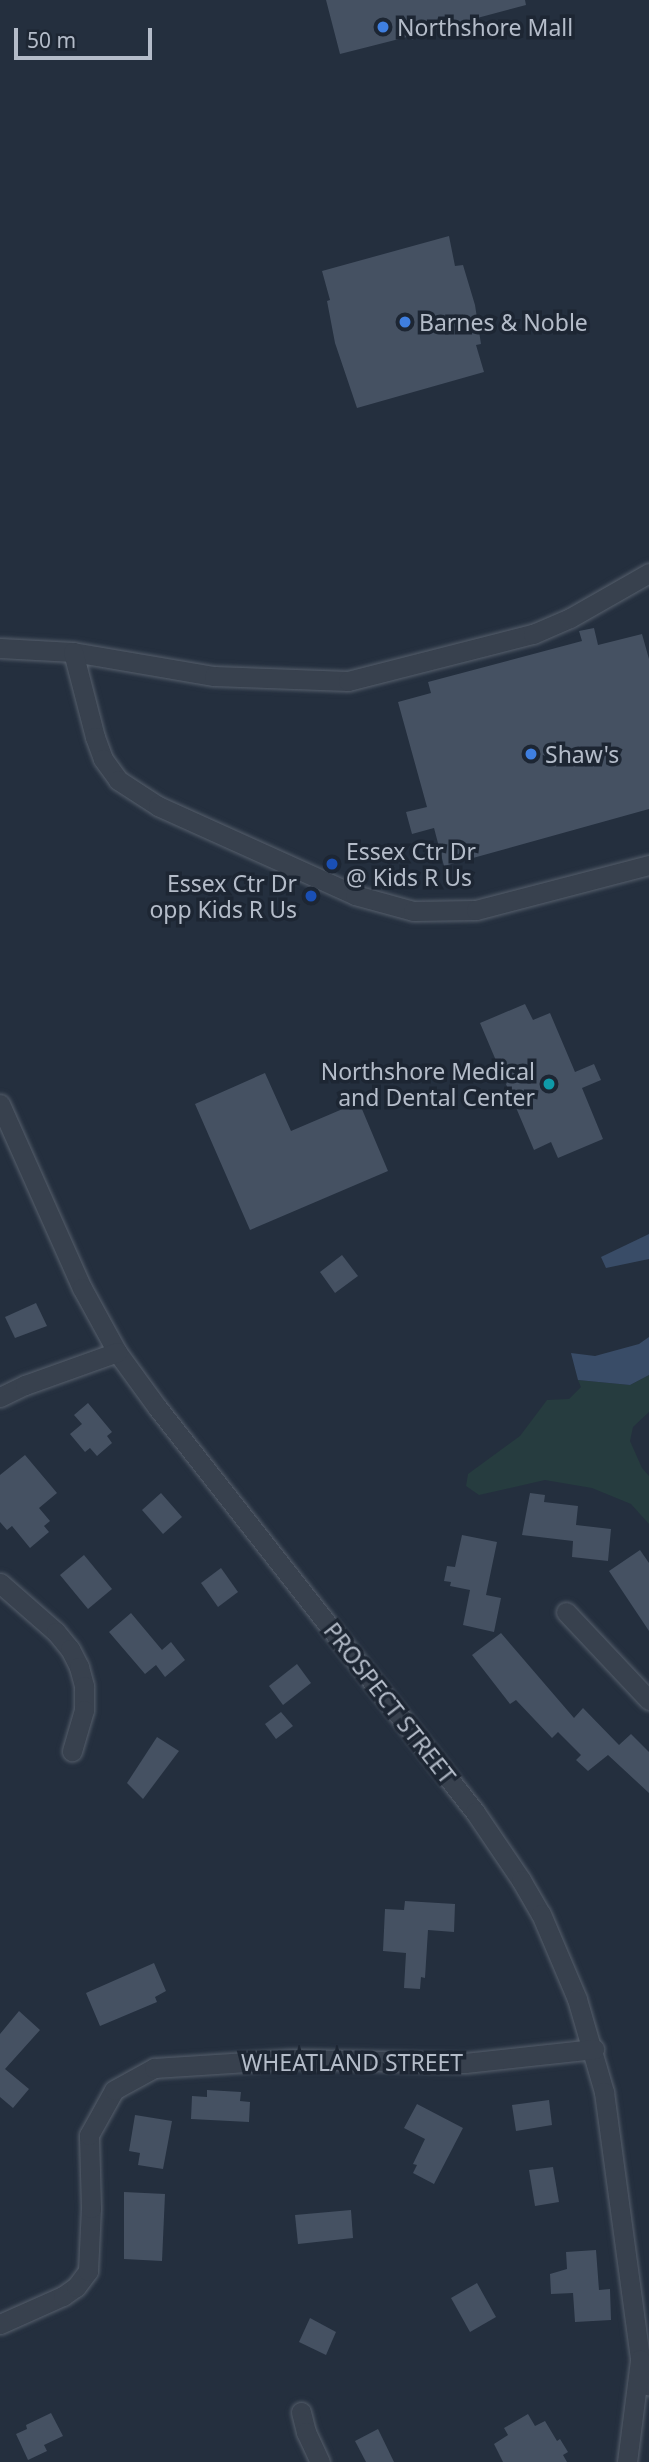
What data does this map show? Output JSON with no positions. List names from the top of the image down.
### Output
{
  "streets": {
    "street": ["PROSPECT STREET", "WHEATLAND STREET"]
  },
  "crossings": [
    ["PROSPECT STREET", "WHEATLAND STREET"]
  ],
  "places": [
    "Northshore Mall",
    "Barnes & Noble",
    "Shaw's",
    "Essex Ctr Dr @ Kids R Us",
    "Essex Ctr Dr opp Kids R Us",
    "Northshore Medical and Dental Center"
  ],
  "scale_bar": "50 m"
}
